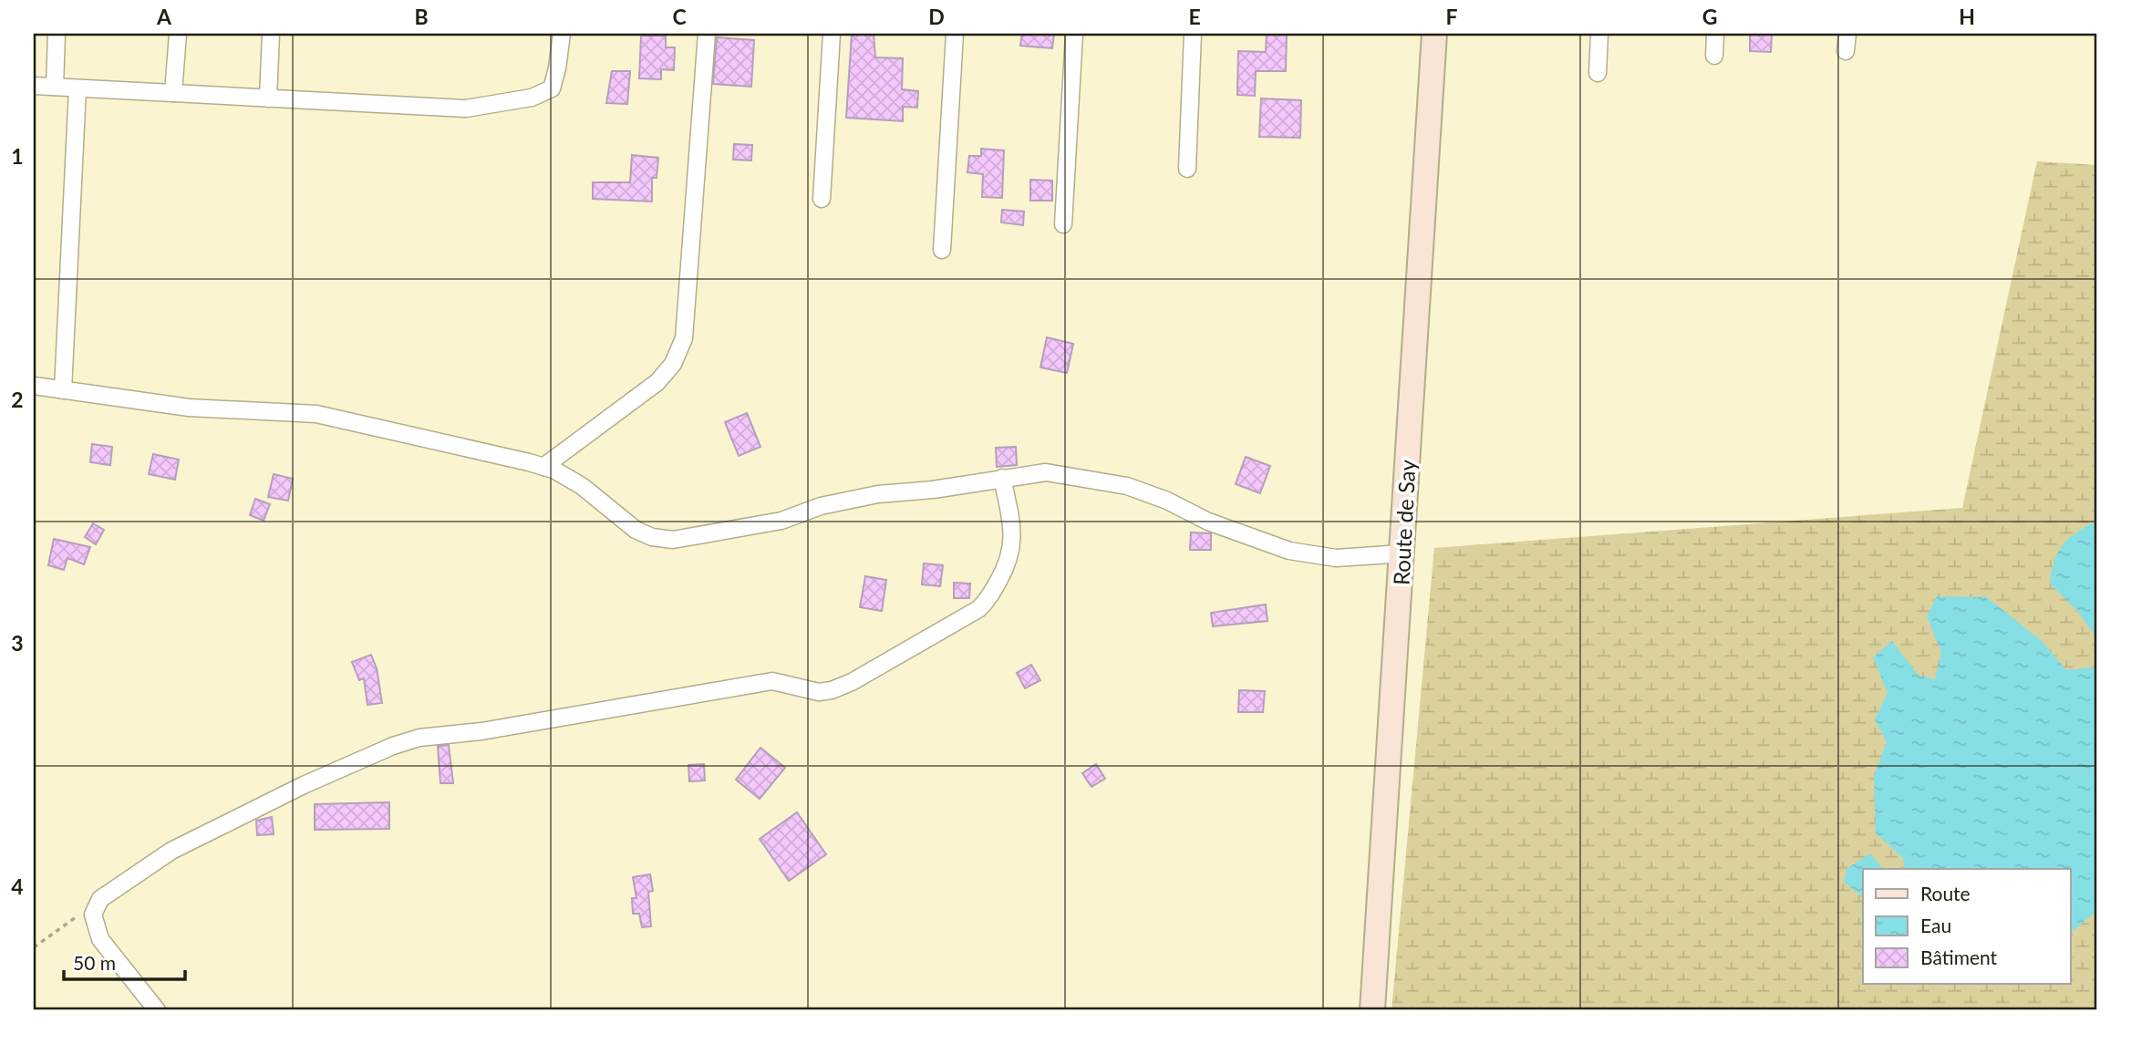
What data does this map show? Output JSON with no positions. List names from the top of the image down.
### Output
{
  "streets": {
    "main road": ["Route de Say"]
  },
  "legend": ["Route", "Eau", "Bâtiment"],
  "scale_bar": "50 m",
  "grid": {
    "columns": [
      "A",
      "B",
      "C",
      "D",
      "E",
      "F",
      "G",
      "H"
    ],
    "rows": [
      "1",
      "2",
      "3",
      "4"
    ]
  }
}
